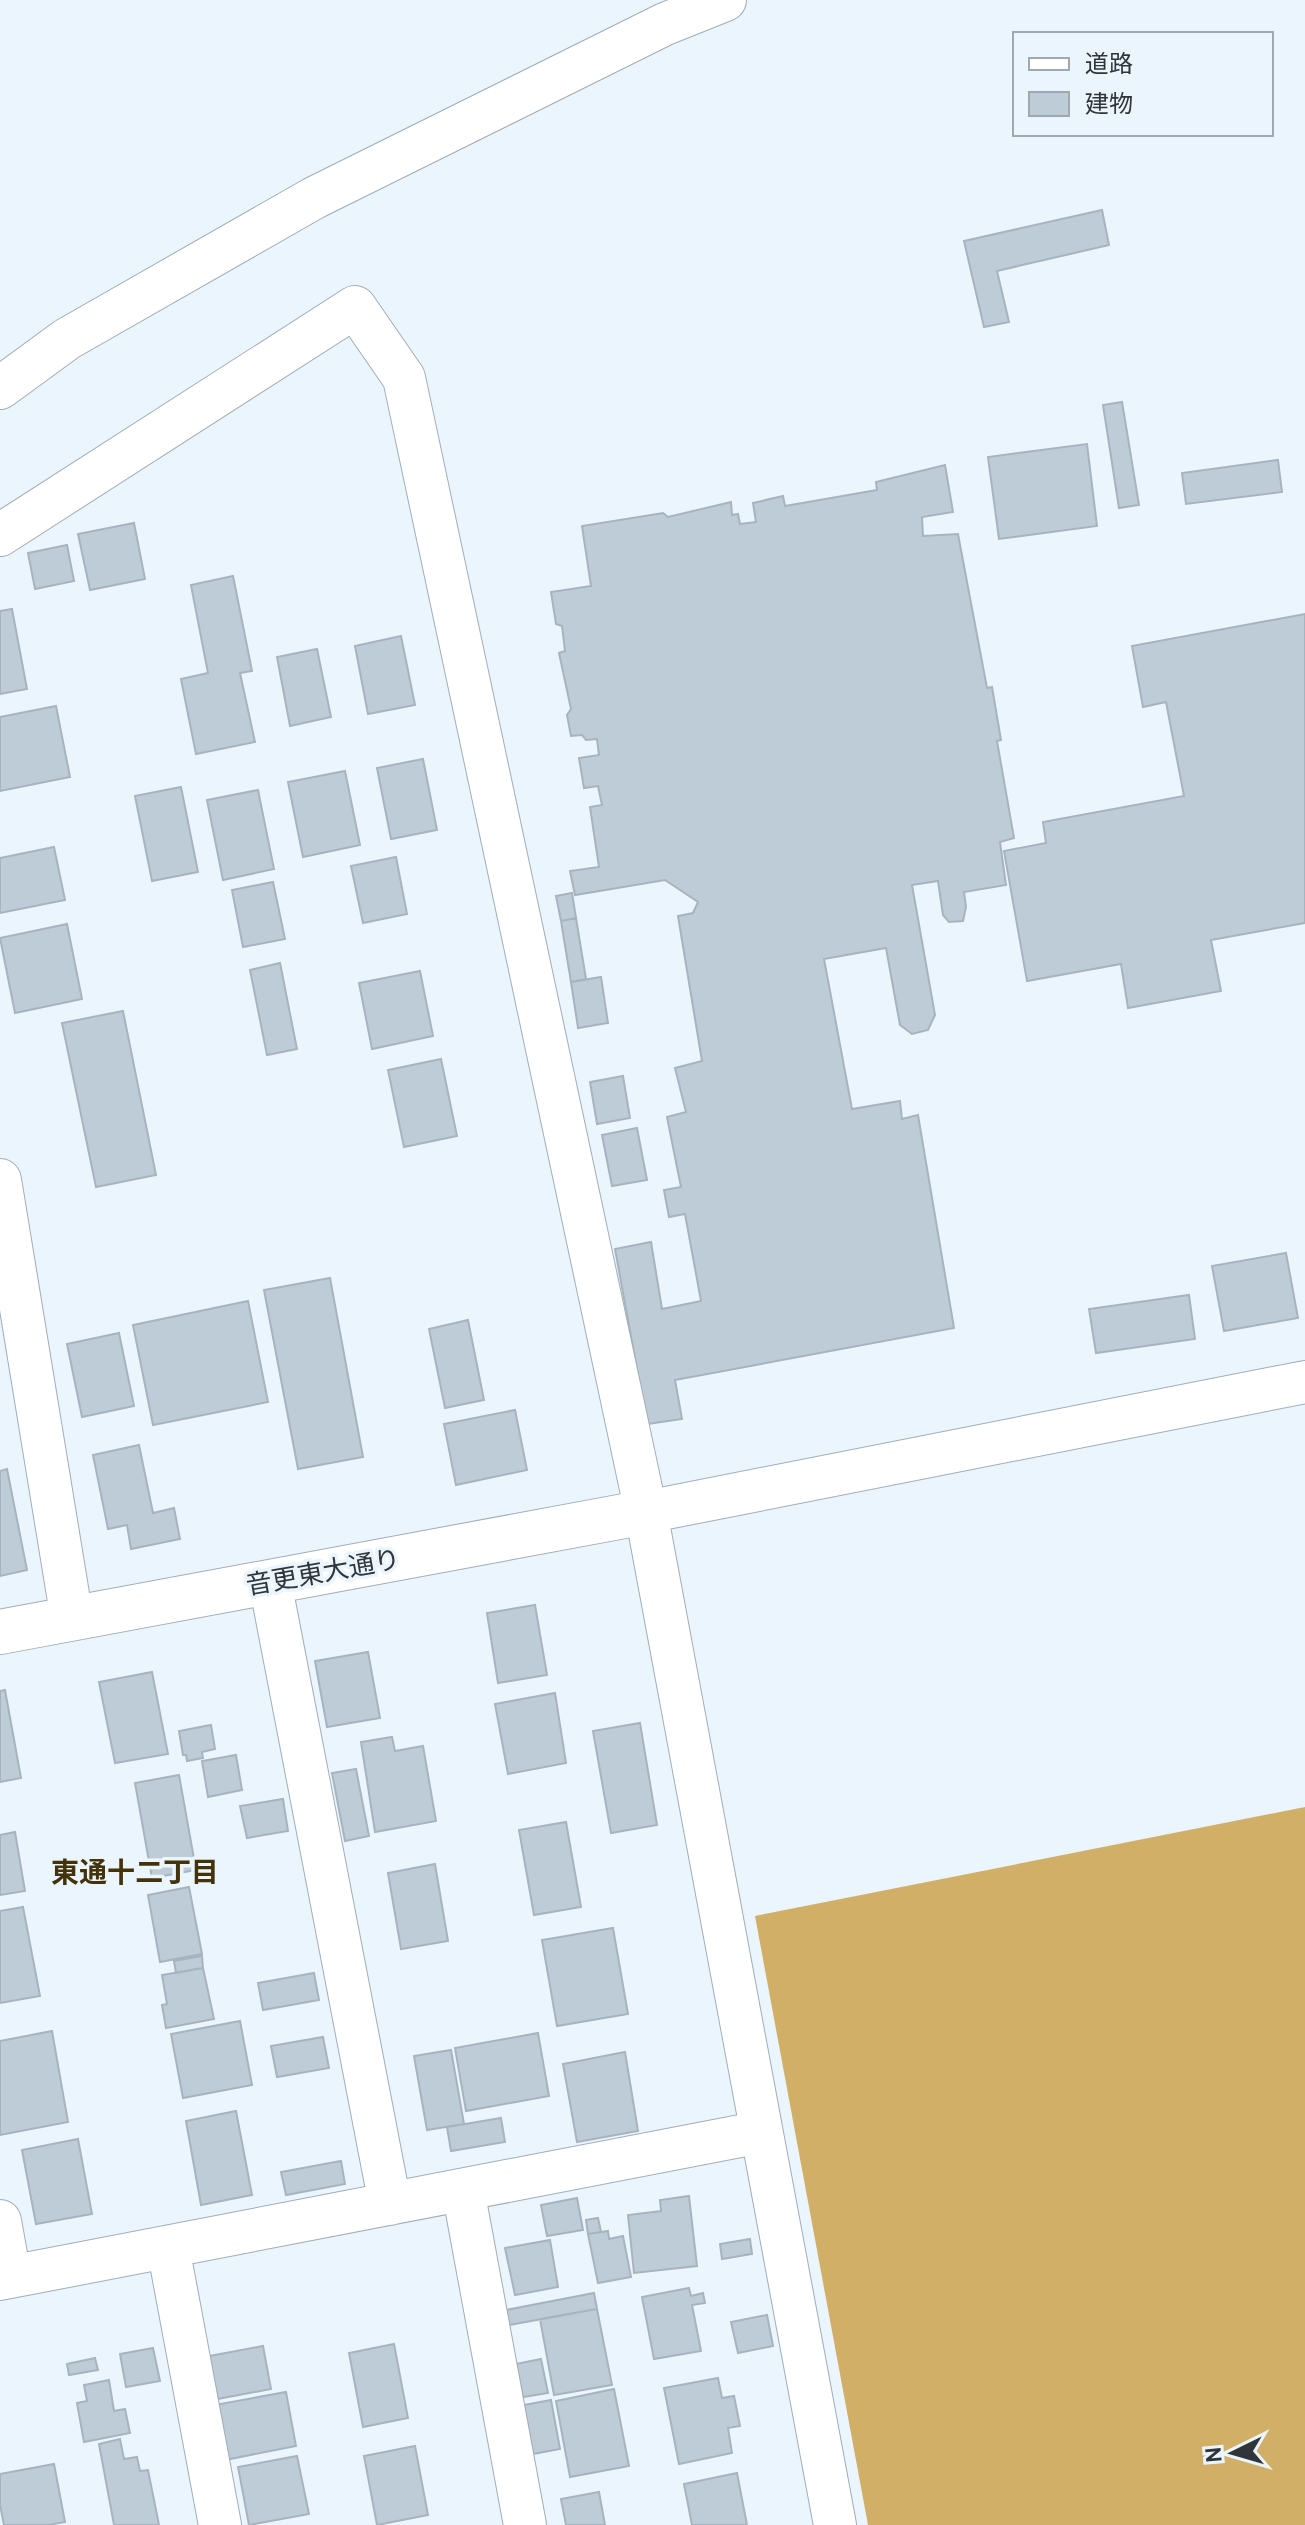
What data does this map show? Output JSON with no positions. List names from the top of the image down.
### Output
{
  "streets": {
    "street": ["音更東大通り"]
  },
  "districts": ["東通十二丁目"],
  "legend": ["道路", "建物"],
  "north": "left"
}
